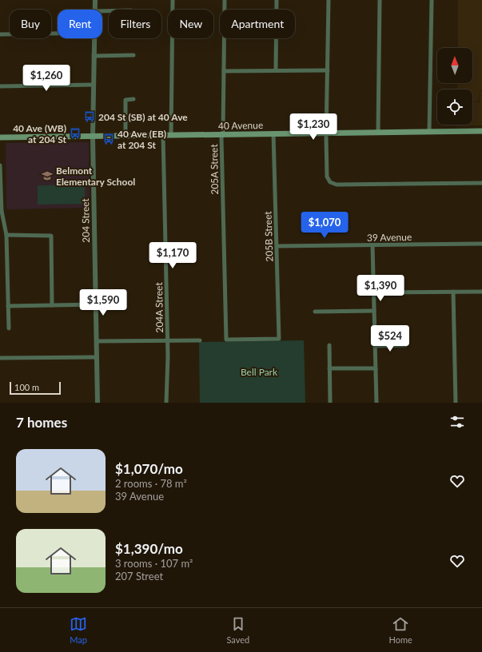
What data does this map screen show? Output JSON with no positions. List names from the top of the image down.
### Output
{
  "streets": {
    "main road": ["40 Avenue"],
    "street": [
      "205A Street",
      "204 Street",
      "205B Street",
      "39 Avenue",
      "204A Street"
    ]
  },
  "crossings": [
    ["40 Avenue", "205A Street"],
    ["40 Avenue", "204 Street"],
    ["40 Avenue", "205B Street"],
    ["40 Avenue", "204A Street"],
    ["205A Street", "205B Street"],
    ["205B Street", "39 Avenue"]
  ],
  "parks": ["Bell Park"],
  "places": {
    "bus stop": ["204 St (SB) at 40 Ave", "40 Ave (WB) at 204 St", "40 Ave (EB) at 204 St"],
    "school or university": ["Belmont Elementary School"]
  },
  "scale_bar": "100 m",
  "north": "top",
  "page": {
    "chip": [
      "Buy",
      "Rent",
      "Filters",
      "New",
      "Apartment"
    ],
    "price": [
      "$1,260",
      "$1,230",
      "$1,070",
      "$1,170",
      "$1,390",
      "$1,590",
      "$524"
    ],
    "scale": "100 m",
    "heading": "7 homes",
    "list": [
      {
        "name": "$1,070/mo",
        "note": "2 rooms · 78 m² · 39 Avenue"
      },
      {
        "name": "$1,390/mo",
        "note": "3 rooms · 107 m² · 207 Street"
      }
    ],
    "tabs": ["Map", "Saved", "Home"]
  }
}
